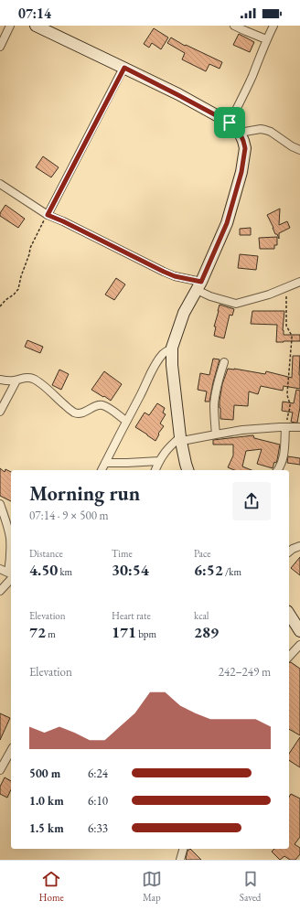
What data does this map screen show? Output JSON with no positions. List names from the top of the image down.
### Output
{
  "page": {
    "status": "07:14",
    "heading": ["Morning run", "07:14 · 9 × 500 m"],
    "stats": [
      ["Distance", "4.50 km"],
      ["Time", "30:54"],
      ["Pace", "6:52 /km"],
      ["Elevation", "72 m"],
      ["Heart rate", "171 bpm"],
      ["kcal", "289"]
    ],
    "chart": ["Elevation", "242–249 m"],
    "list": [
      {
        "name": "500 m",
        "note": "6:24"
      },
      {
        "name": "1.0 km",
        "note": "6:10"
      },
      {
        "name": "1.5 km",
        "note": "6:33"
      }
    ],
    "tabs": ["Home", "Map", "Saved"]
  }
}
